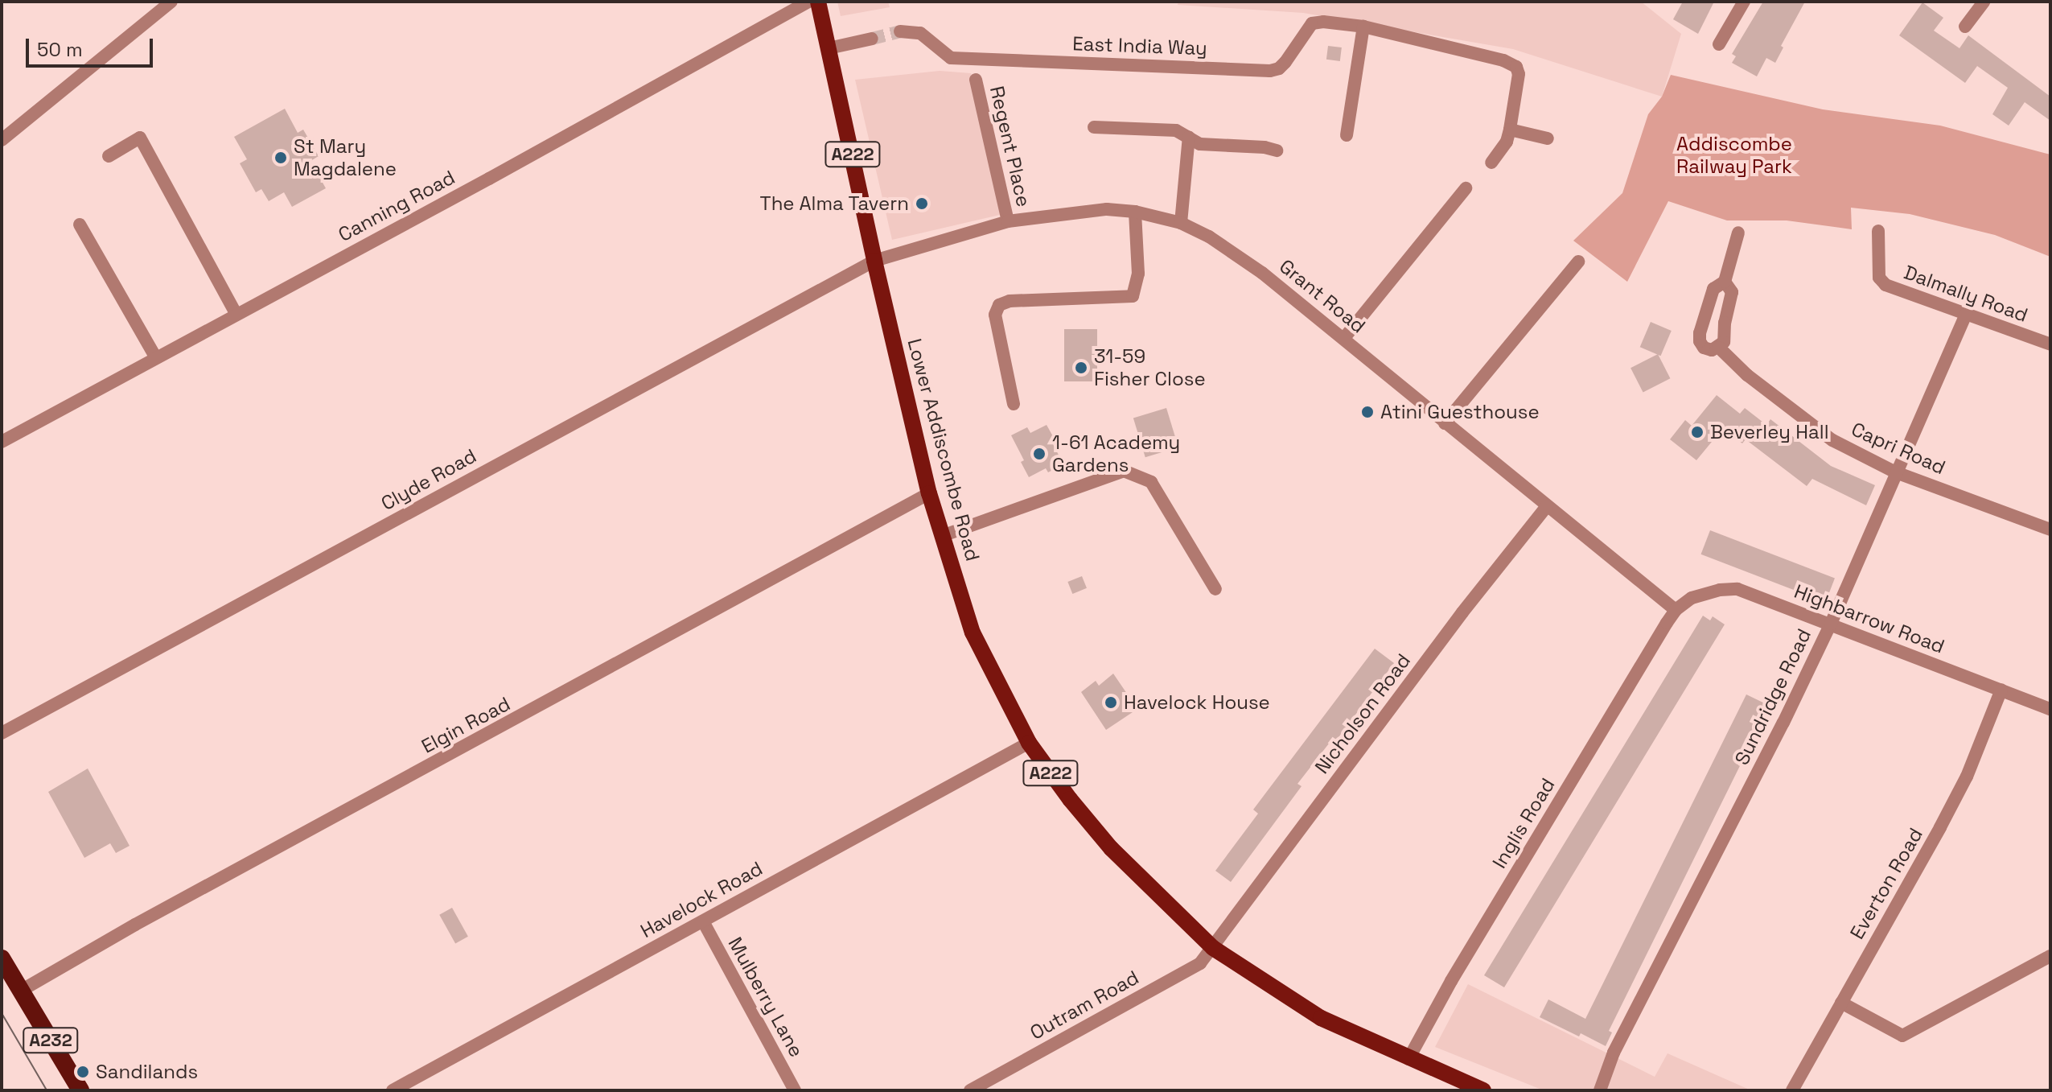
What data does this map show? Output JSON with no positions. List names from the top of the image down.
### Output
{
  "streets": {
    "highway": ["A232"],
    "main road": ["A222", "Lower Addiscombe Road"],
    "street": [
      "East India Way",
      "Regent Place",
      "Canning Road",
      "Dalmally Road",
      "Grant Road",
      "Capri Road",
      "Clyde Road",
      "Highbarrow Road",
      "Sundridge Road",
      "Nicholson Road",
      "Elgin Road",
      "Inglis Road",
      "Everton Road",
      "Havelock Road",
      "Mulberry Lane",
      "Outram Road"
    ]
  },
  "crossings": [
    ["Regent Place", "Grant Road"],
    ["Dalmally Road", "Sundridge Road"],
    ["Grant Road", "Lower Addiscombe Road"],
    ["Grant Road", "Clyde Road"],
    ["Grant Road", "Highbarrow Road"],
    ["Grant Road", "Nicholson Road"],
    ["Grant Road", "Inglis Road"],
    ["Capri Road", "Sundridge Road"],
    ["Lower Addiscombe Road", "Clyde Road"],
    ["Lower Addiscombe Road", "Nicholson Road"],
    ["Lower Addiscombe Road", "Elgin Road"],
    ["Lower Addiscombe Road", "Inglis Road"],
    ["Lower Addiscombe Road", "Havelock Road"],
    ["Lower Addiscombe Road", "Outram Road"],
    ["Highbarrow Road", "Sundridge Road"],
    ["Highbarrow Road", "Inglis Road"],
    ["Highbarrow Road", "Everton Road"],
    ["Nicholson Road", "Outram Road"],
    ["Elgin Road", "A232"],
    ["Havelock Road", "Mulberry Lane"]
  ],
  "parks": ["Addiscombe Railway Park"],
  "places": [
    "St Mary Magdalene",
    "The Alma Tavern",
    "31-59 Fisher Close",
    "Atini Guesthouse",
    "Beverley Hall",
    "1-61 Academy Gardens",
    "Havelock House",
    "Sandilands"
  ],
  "scale_bar": "50 m"
}
